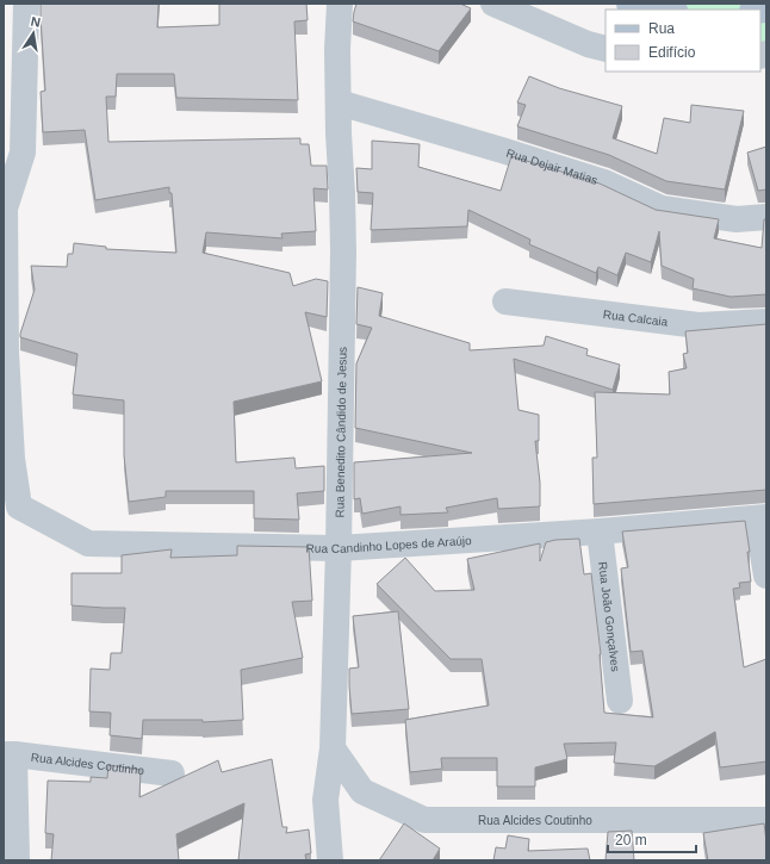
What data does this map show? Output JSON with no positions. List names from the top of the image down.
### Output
{
  "streets": {
    "street": [
      "Rua Dejair Matias",
      "Rua Calcaia",
      "Rua Benedito Cândido de Jesus",
      "Rua Candinho Lopes de Araújo",
      "Rua João Gonçalves",
      "Rua Alcides Coutinho"
    ]
  },
  "crossings": [
    ["Rua Dejair Matias", "Rua Benedito Cândido de Jesus"],
    ["Rua Benedito Cândido de Jesus", "Rua Candinho Lopes de Araújo"],
    ["Rua Benedito Cândido de Jesus", "Rua Alcides Coutinho"],
    ["Rua Candinho Lopes de Araújo", "Rua João Gonçalves"]
  ],
  "legend": ["Rua", "Edifício"],
  "scale_bar": "20 m",
  "north": "top"
}
